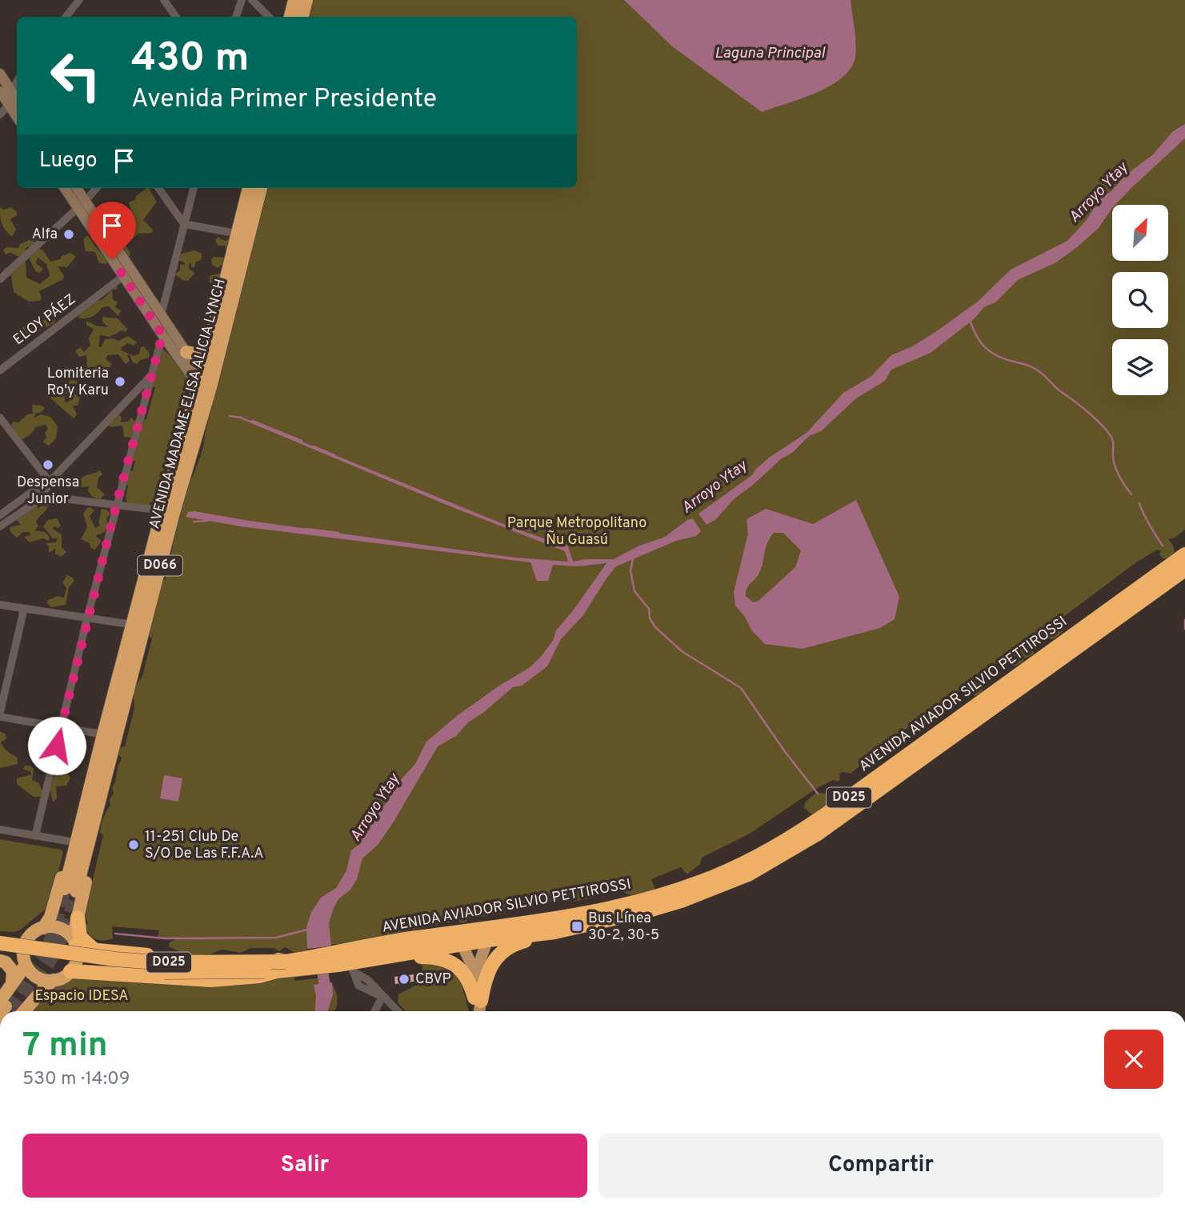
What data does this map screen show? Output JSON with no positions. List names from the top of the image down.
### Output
{
  "streets": {
    "highway": [
      "AVENIDA MADAME ELISA ALICIA LYNCH",
      "D066",
      "AVENIDA AVIADOR SILVIO PETTIROSSI",
      "D025"
    ],
    "street": ["ELOY PÁEZ"]
  },
  "water": ["Laguna Principal", "Arroyo Ytay"],
  "parks": ["Parque Metropolitano Ñu Guasú", "Espacio IDESA"],
  "places": {
    "other": [
      "Alfa",
      "Lomiteria Ro'y Karu",
      "Despensa Junior",
      "11-251 Club De S/O De Las F.F.A.A",
      "CBVP"
    ],
    "transit": ["Bus Línea 30-2, 30-5"]
  },
  "north": "top right",
  "page": {
    "turn": ["430 m", "Avenida Primer Presidente"],
    "then": "Luego",
    "heading": ["7 min", "530 m · 14:09"],
    "buttons": ["Salir", "Compartir"]
  }
}
